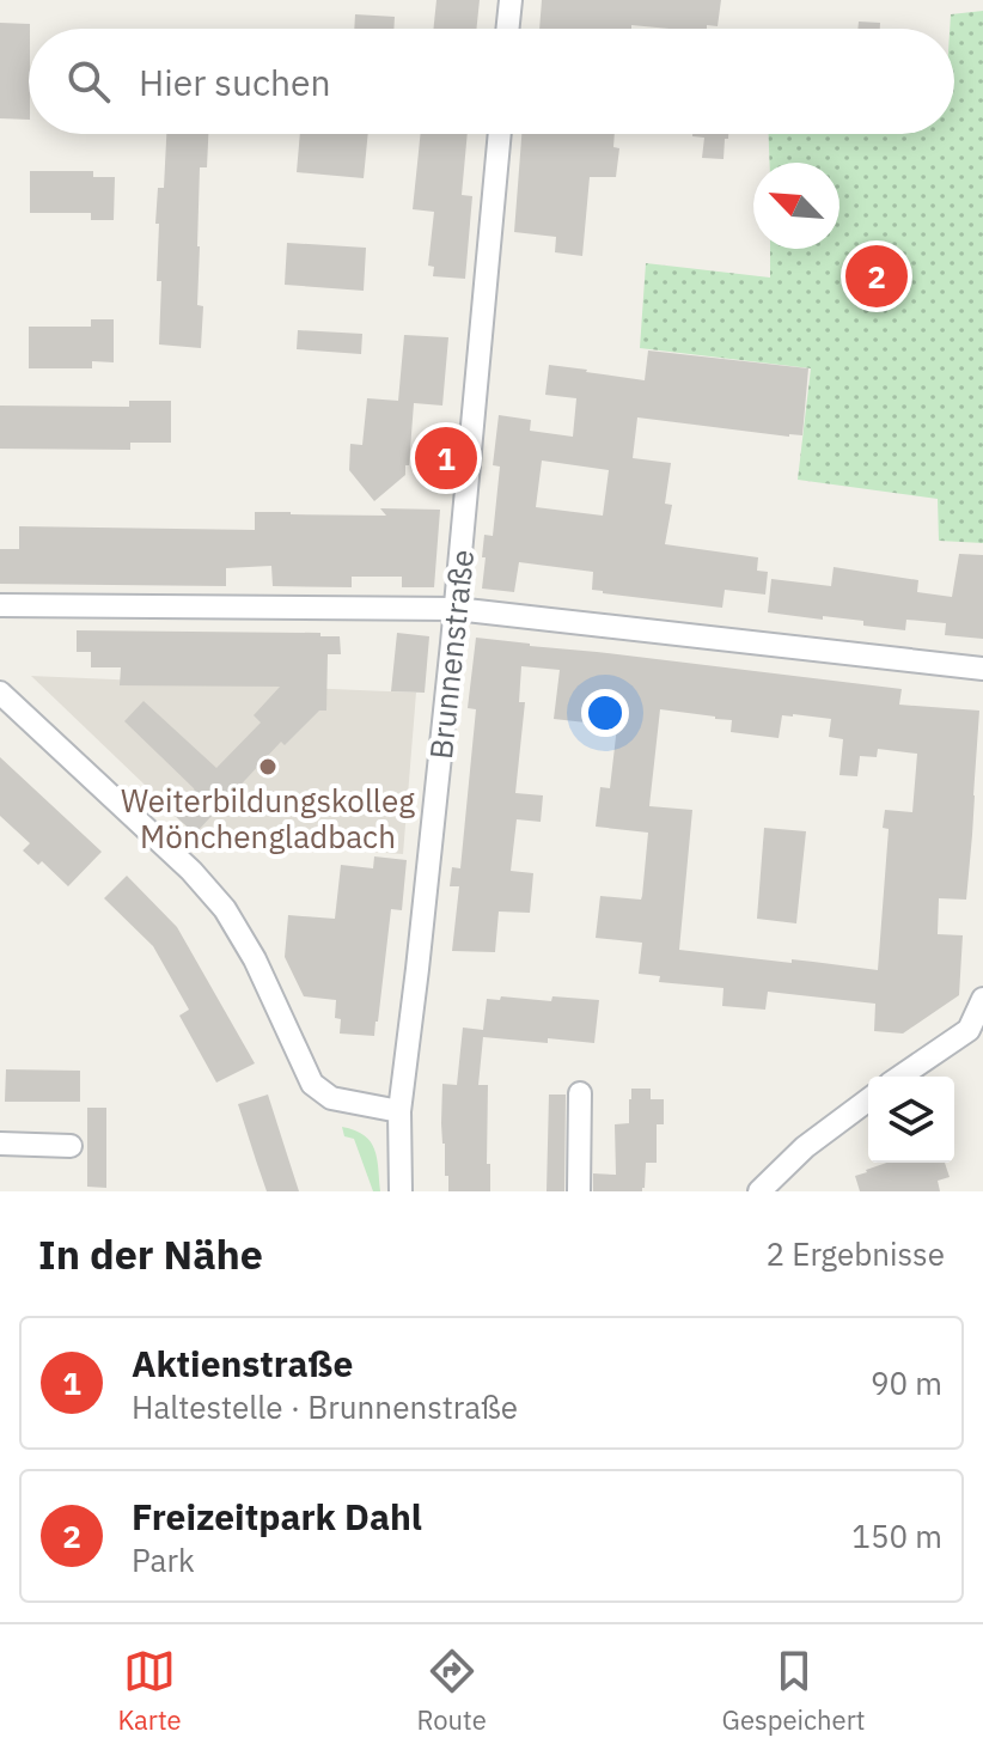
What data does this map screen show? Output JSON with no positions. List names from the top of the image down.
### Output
{
  "streets": {
    "street": ["Brunnenstraße"]
  },
  "places": ["Weiterbildungskolleg Mönchengladbach"],
  "north": "top left",
  "page": {
    "search": "Hier suchen",
    "pins": ["2", "1"],
    "heading": ["In der Nähe", "2 Ergebnisse"],
    "list": [
      {
        "mark": "1",
        "name": "Aktienstraße",
        "note": "Haltestelle · Brunnenstraße",
        "value": "90 m"
      },
      {
        "mark": "2",
        "name": "Freizeitpark Dahl",
        "note": "Park",
        "value": "150 m"
      }
    ],
    "nav": ["Karte", "Route", "Gespeichert"]
  }
}
